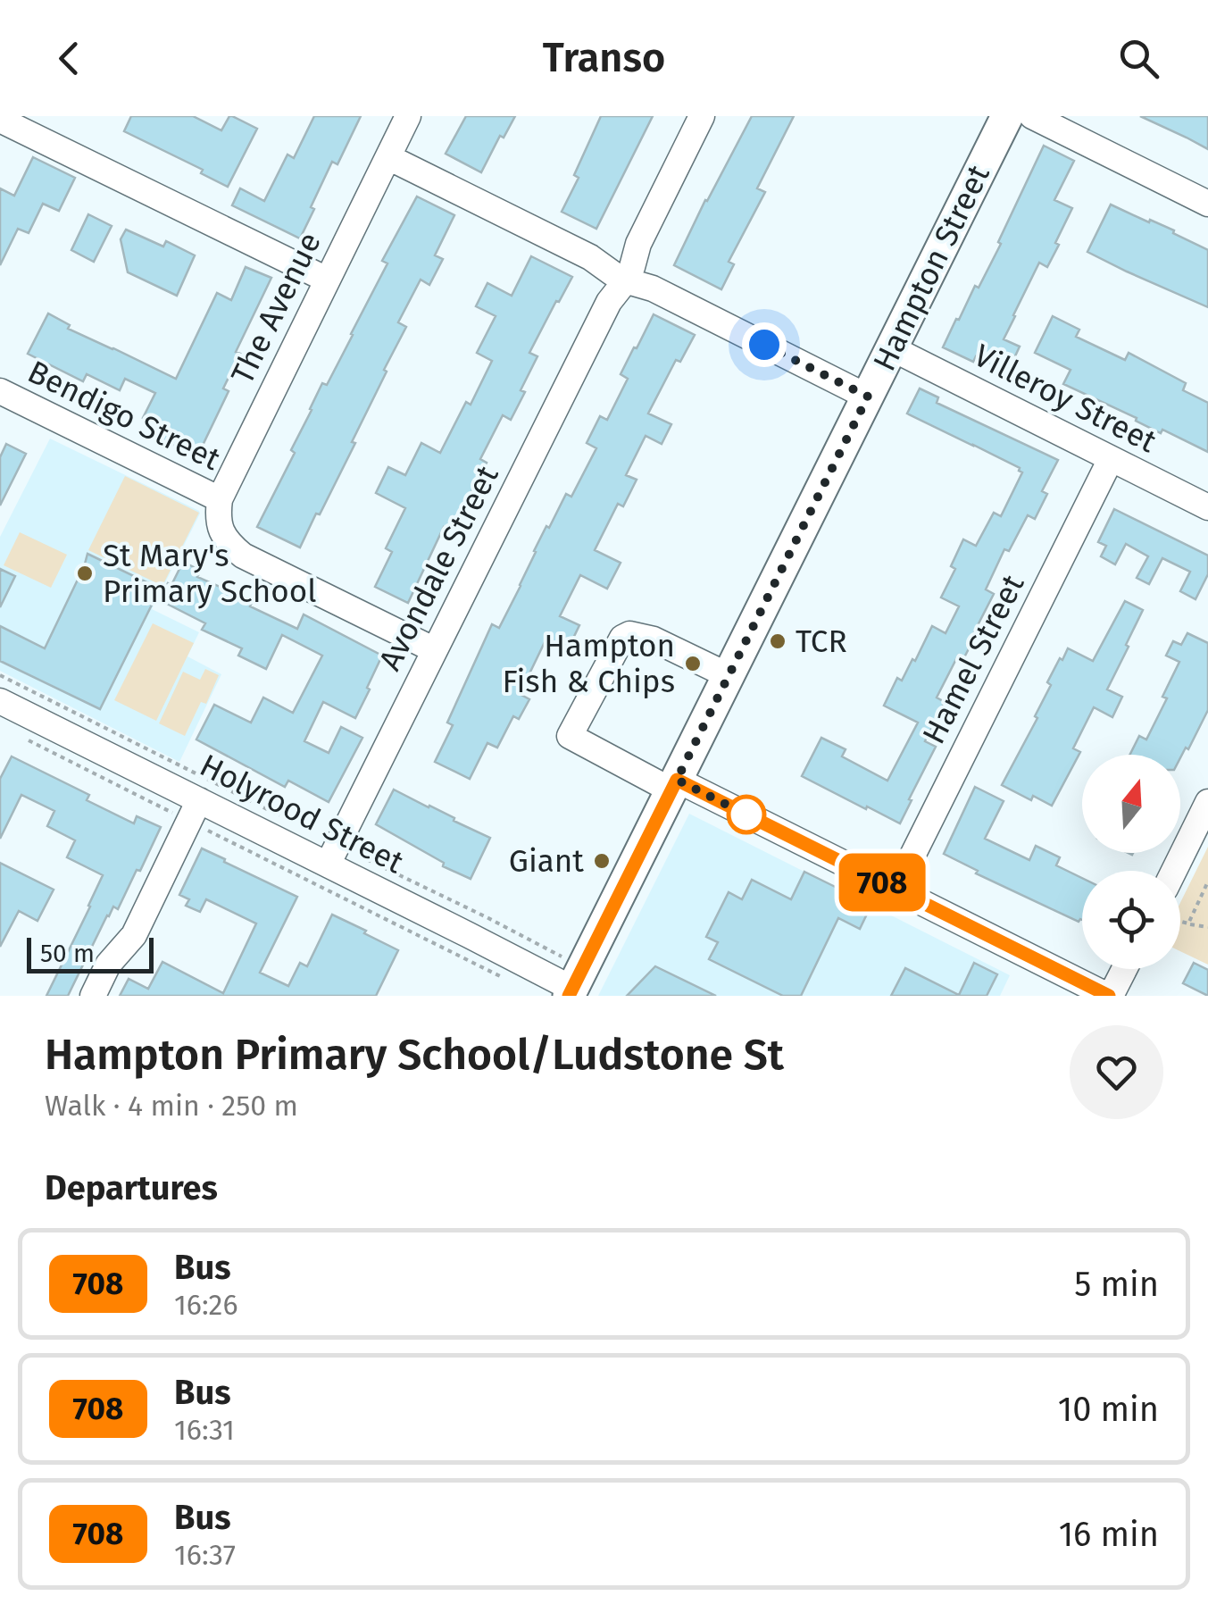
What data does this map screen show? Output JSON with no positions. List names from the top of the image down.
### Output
{
  "streets": {
    "main road": ["Hampton Street"],
    "street": [
      "The Avenue",
      "Villeroy Street",
      "Bendigo Street",
      "Avondale Street",
      "Hamel Street",
      "Holyrood Street"
    ]
  },
  "crossings": [
    ["Hampton Street", "Villeroy Street"],
    ["Hampton Street", "Holyrood Street"],
    ["The Avenue", "Bendigo Street"],
    ["The Avenue", "Avondale Street"],
    ["Villeroy Street", "Hamel Street"],
    ["Avondale Street", "Holyrood Street"]
  ],
  "places": [
    "St Mary's Primary School",
    "TCR",
    "Hampton Fish & Chips",
    "Giant"
  ],
  "lines": ["bus line 708"],
  "scale_bar": "50 m",
  "north": "top",
  "page": {
    "header": "Transo",
    "on_map": "708",
    "scale": "50 m",
    "heading": [
      ["Hampton Primary School/Ludstone St", "Walk · 4 min · 250 m"],
      "Departures"
    ],
    "list": [
      {
        "mark": "708",
        "name": "Bus",
        "note": "16:26",
        "value": "5 min"
      },
      {
        "mark": "708",
        "name": "Bus",
        "note": "16:31",
        "value": "10 min"
      },
      {
        "mark": "708",
        "name": "Bus",
        "note": "16:37",
        "value": "16 min"
      }
    ]
  }
}
